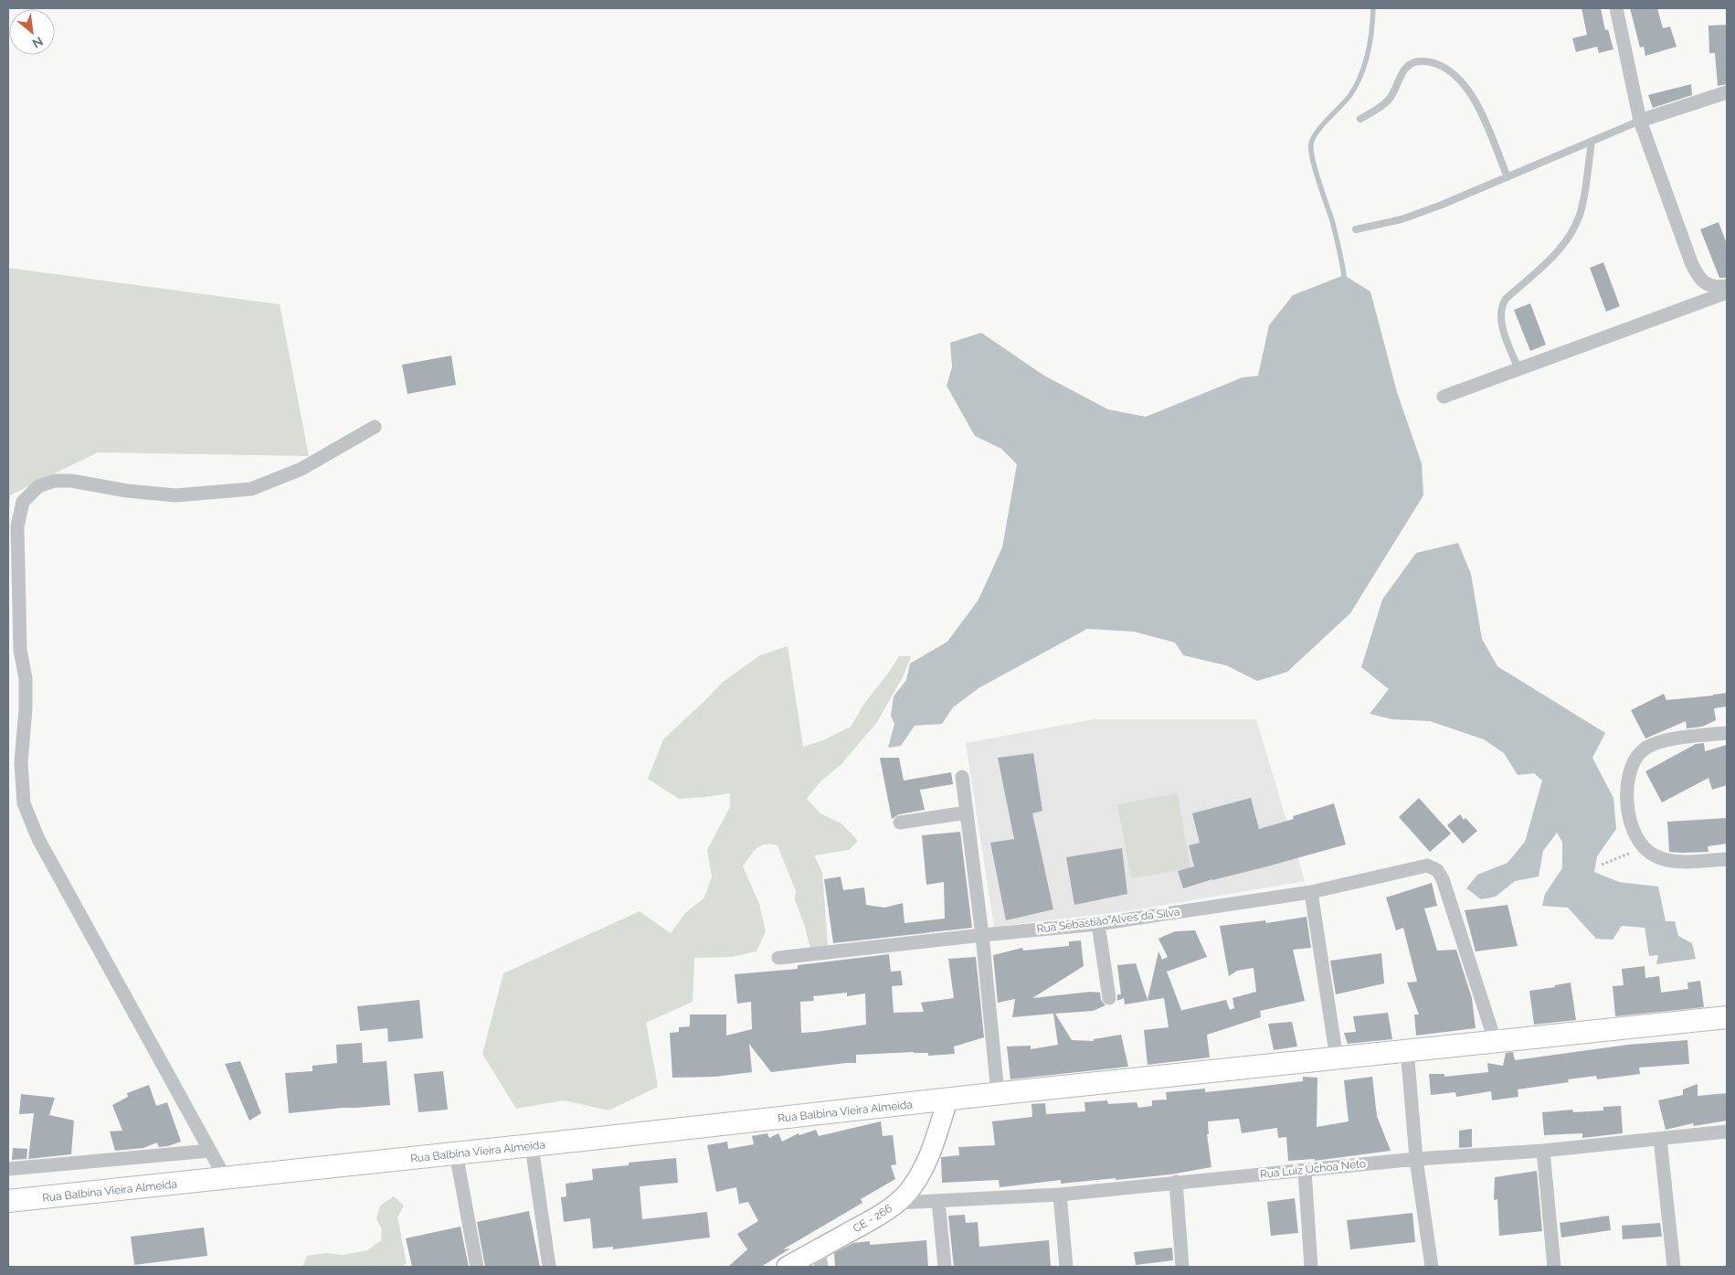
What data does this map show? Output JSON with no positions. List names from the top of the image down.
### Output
{
  "streets": {
    "main road": ["Rua Balbina Vieira Almeida"],
    "street": ["Rua Sebastião Alves da Silva", "Rua Luiz Uchoa Neto", "CE - 266"]
  },
  "crossings": [
    ["Rua Sebastião Alves da Silva", "Rua Balbina Vieira Almeida"],
    ["Rua Balbina Vieira Almeida", "CE - 266"],
    ["Rua Luiz Uchoa Neto", "CE - 266"]
  ],
  "north": "bottom right"
}
